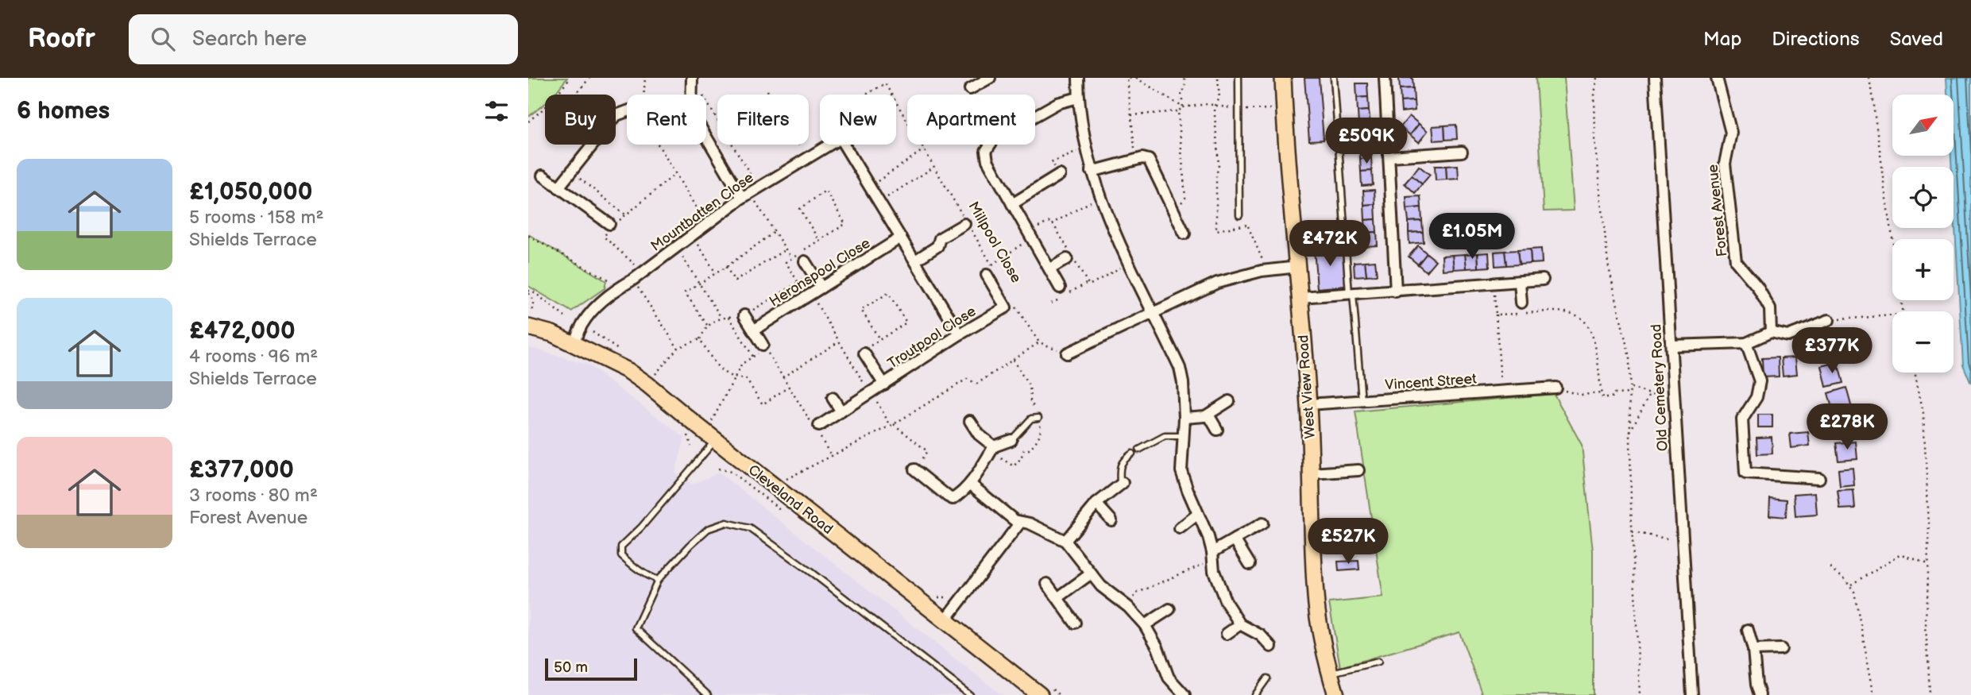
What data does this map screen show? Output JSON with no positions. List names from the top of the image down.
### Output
{
  "streets": {
    "main road": ["West View Road", "Cleveland Road"],
    "street": [
      "Forest Avenue",
      "Mountbatten Close",
      "Heronspool Close",
      "Troutpool Close",
      "Vincent Street",
      "Old Cemetery Road"
    ],
    "path": ["Millpool Close"]
  },
  "crossings": [
    ["Mountbatten Close", "Cleveland Road"],
    ["Millpool Close", "Troutpool Close"],
    ["Vincent Street", "West View Road"]
  ],
  "scale_bar": "50 m",
  "north": "top right",
  "page": {
    "header": "Roofr",
    "search": "Search here",
    "nav": ["Map", "Directions", "Saved"],
    "heading": "6 homes",
    "map_buttons": ["+", "−"],
    "chip": [
      "Buy",
      "Rent",
      "Filters",
      "New",
      "Apartment"
    ],
    "price": [
      "£509K",
      "£1.05M",
      "£472K",
      "£377K",
      "£278K",
      "£527K"
    ],
    "list": [
      {
        "name": "£1,050,000",
        "note": "5 rooms · 158 m² · Shields Terrace"
      },
      {
        "name": "£472,000",
        "note": "4 rooms · 96 m² · Shields Terrace"
      },
      {
        "name": "£377,000",
        "note": "3 rooms · 80 m² · Forest Avenue"
      }
    ],
    "scale": "50 m"
  }
}
